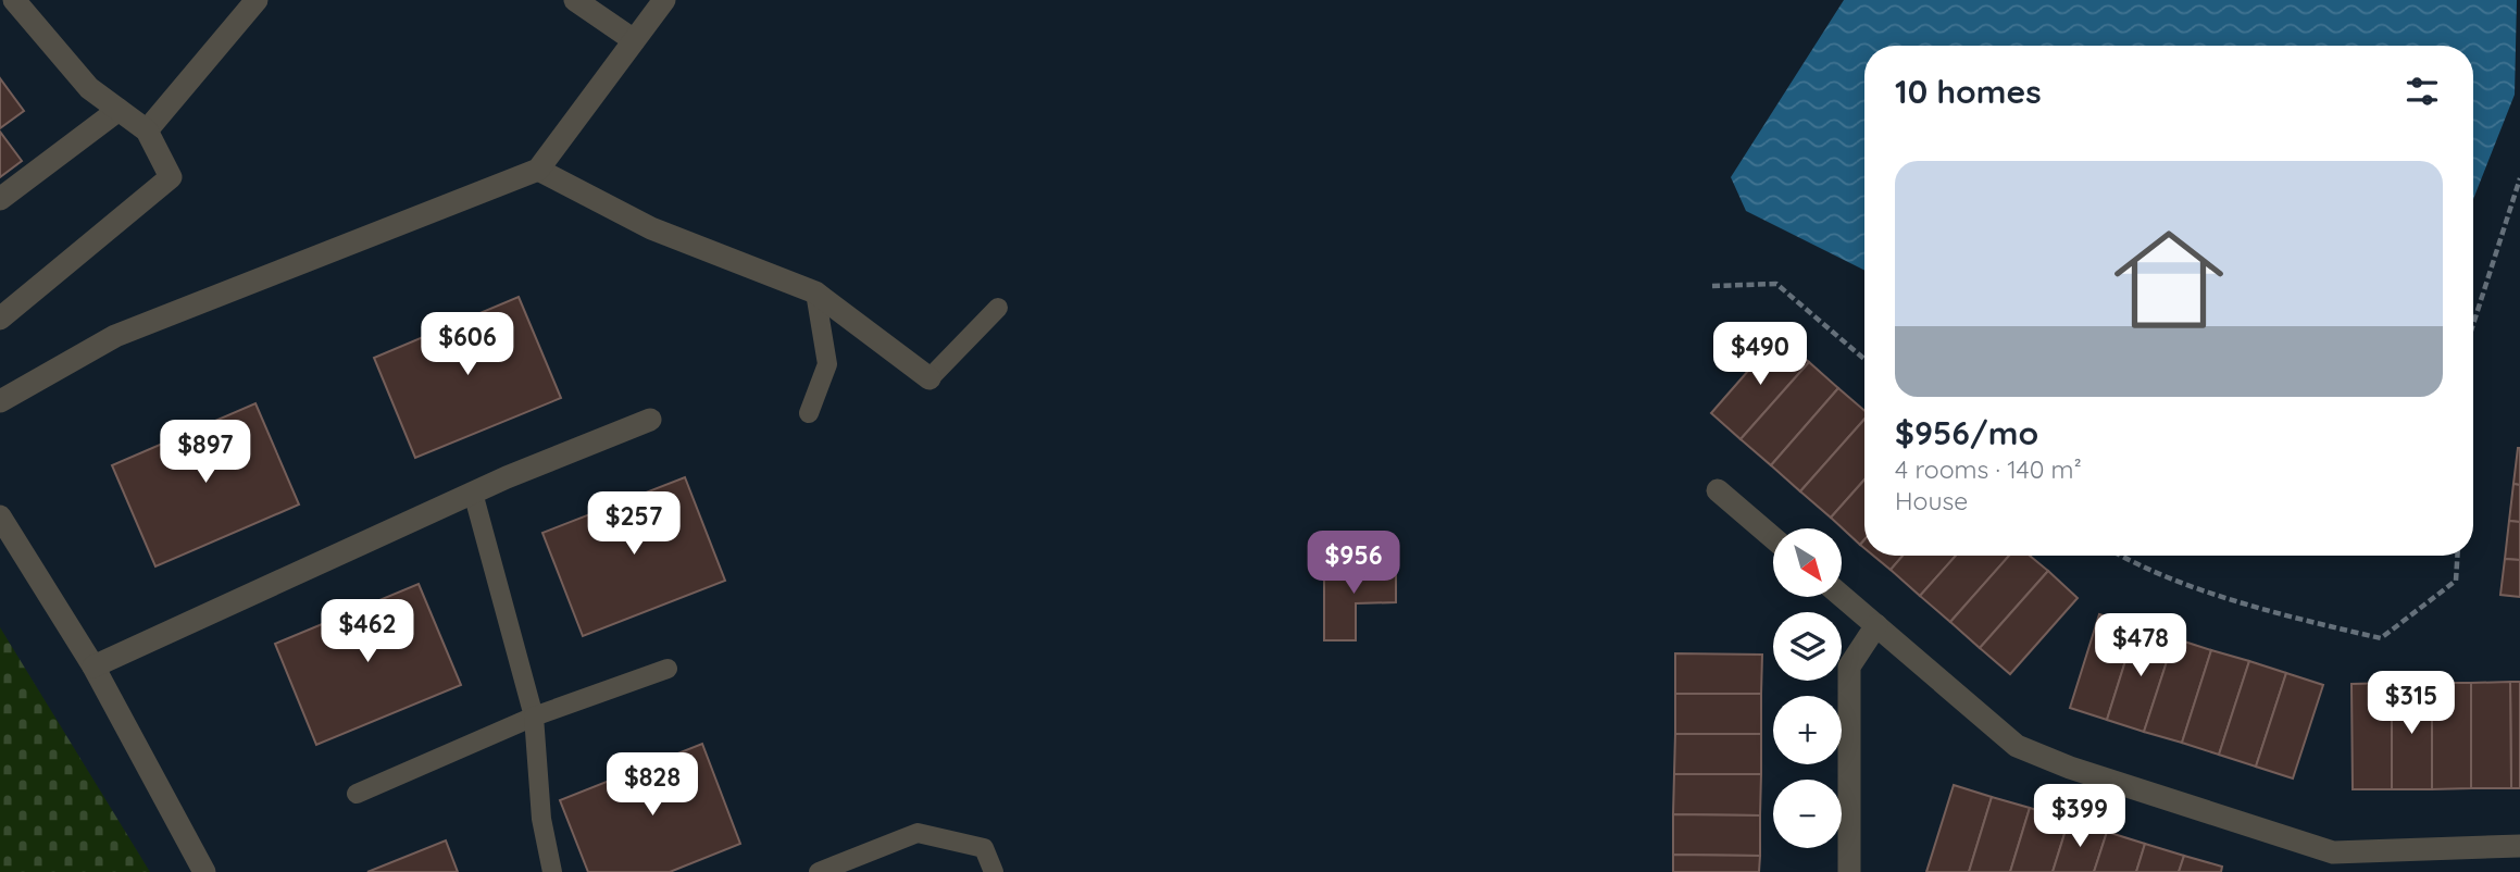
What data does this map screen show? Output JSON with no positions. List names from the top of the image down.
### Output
{
  "north": "bottom right",
  "page": {
    "heading": "10 homes",
    "list": [
      {
        "name": "$956/mo",
        "note": "4 rooms · 140 m² · House"
      }
    ],
    "price": [
      "$606",
      "$490",
      "$897",
      "$257",
      "$956",
      "$462",
      "$478",
      "$315",
      "$828",
      "$399"
    ],
    "map_buttons": ["+", "−"]
  }
}
